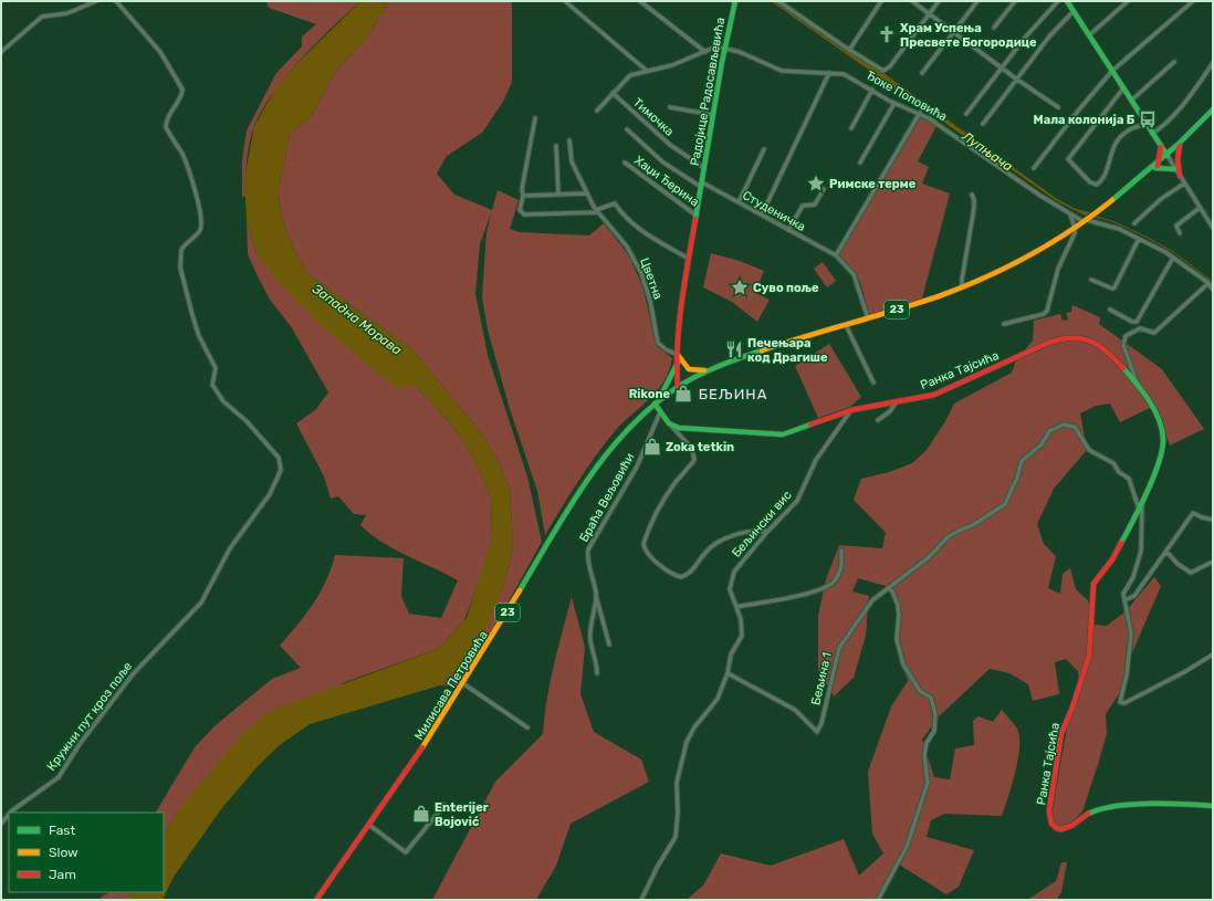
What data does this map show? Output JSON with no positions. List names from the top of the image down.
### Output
{
  "streets": {
    "main road": [
      "Радојице Радосављевића",
      "23",
      "Ранка Тајсића",
      "Милисава Петровића"
    ],
    "street": [
      "Ђоке Поповића",
      "Тимочка",
      "Хаџи Ђерина",
      "Студеничка",
      "Цветна",
      "Браћа Вељовићи",
      "Бељински вис",
      "Бељина 1",
      "Кружни пут кроз поље"
    ]
  },
  "crossings": [
    ["Радојице Радосављевића", "Ђоке Поповића"],
    ["Радојице Радосављевића", "Тимочка"],
    ["Радојице Радосављевића", "Хаџи Ђерина"],
    ["Радојице Радосављевића", "Студеничка"],
    ["Радојице Радосављевића", "Цветна"],
    ["Радојице Радосављевића", "23"],
    ["Ђоке Поповића", "23"],
    ["Студеничка", "23"],
    ["23", "Милисава Петровића"],
    ["Ранка Тајсића", "Бељински вис"],
    ["Бељински вис", "Бељина 1"]
  ],
  "districts": ["БЕЉИНА"],
  "water": ["Лупњача", "Западна Морава"],
  "places": {
    "church": ["Храм Успења Пресвете Богородице"],
    "bus stop": ["Мала колонија Б"],
    "place": ["Римске терме", "Суво поље"],
    "restaurant": ["Печењара код Драгише"],
    "shop": ["Rikone", "Zoka tetkin", "Enterijer Bojović"]
  },
  "legend": ["Fast", "Slow", "Jam"]
}
